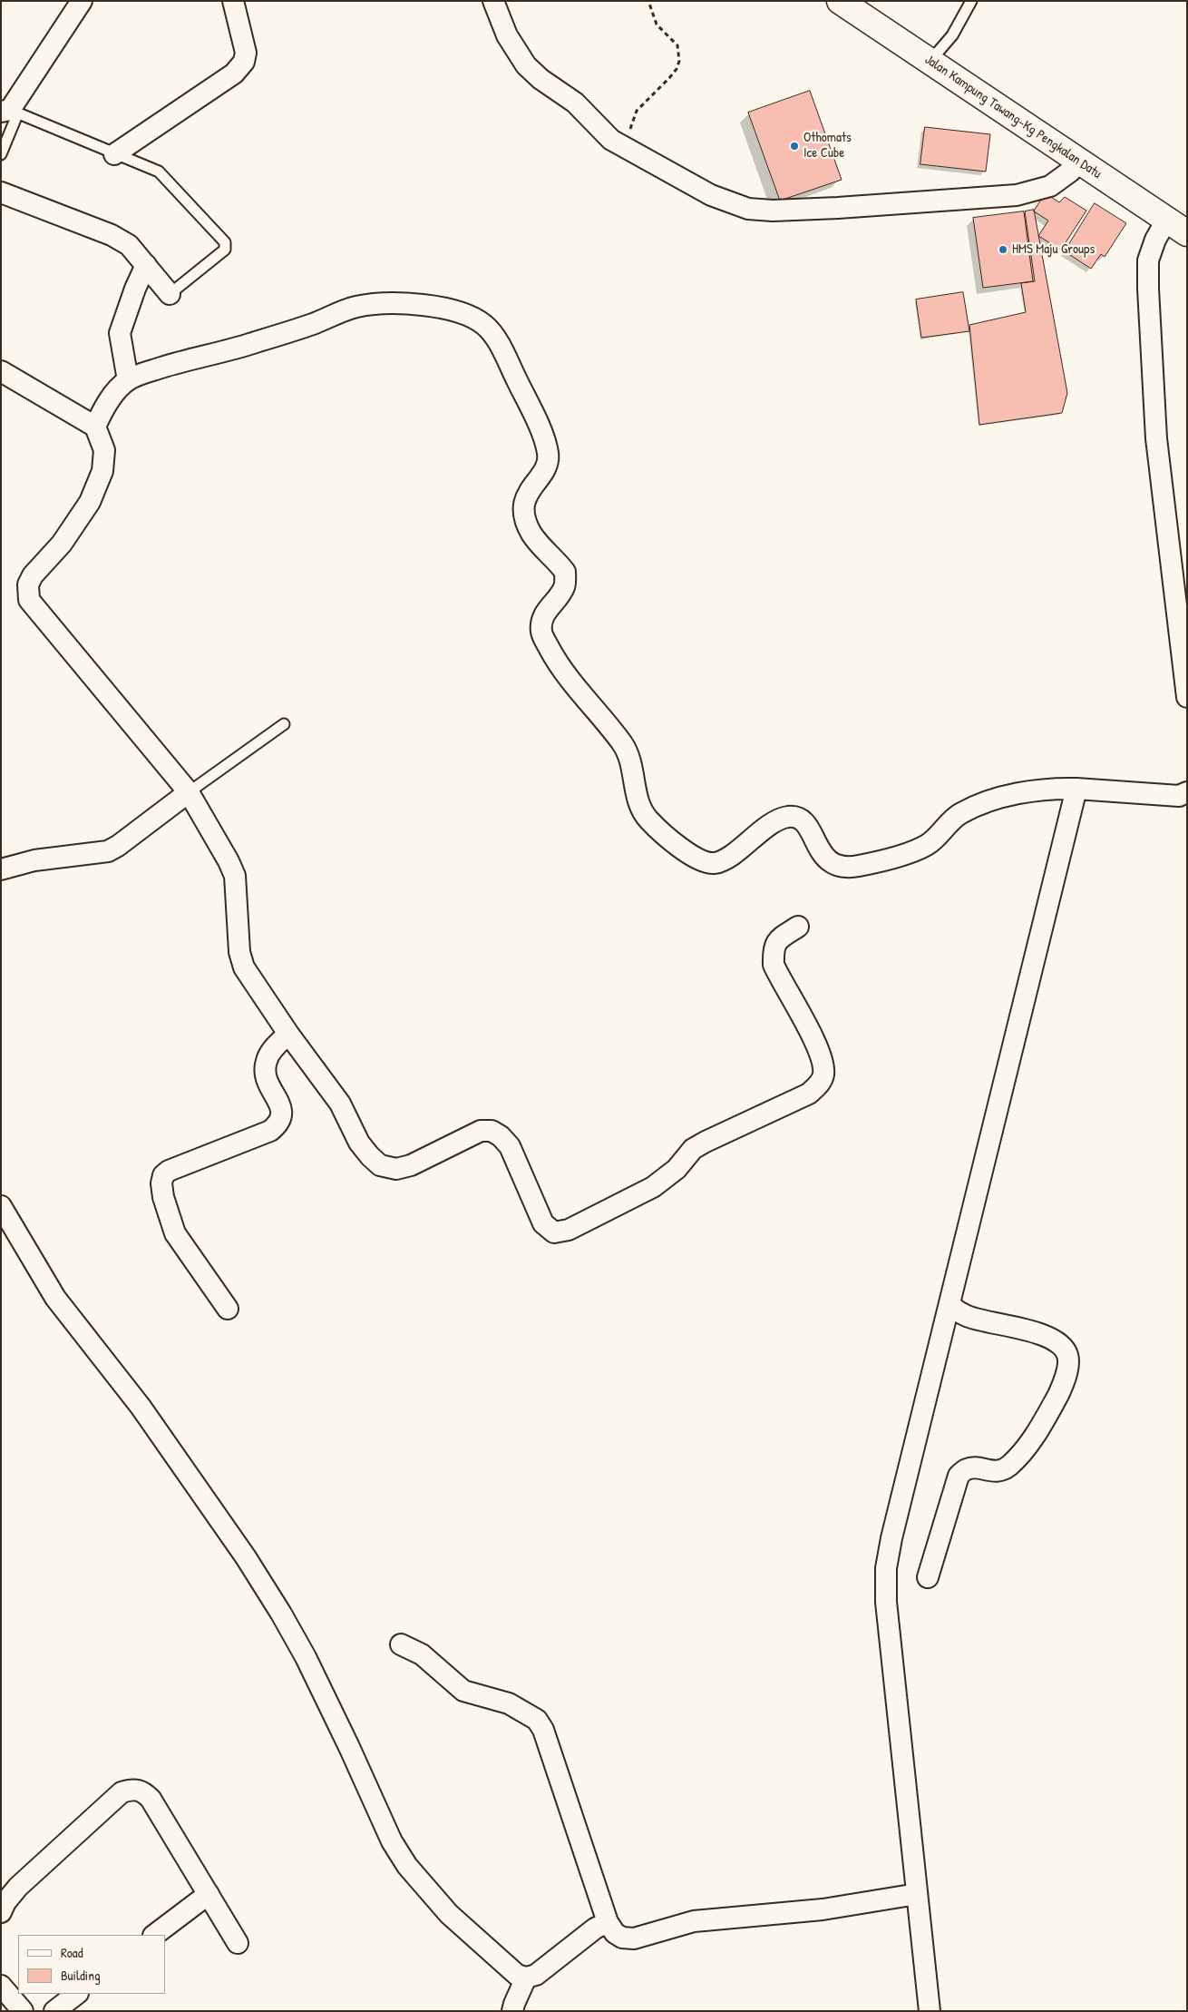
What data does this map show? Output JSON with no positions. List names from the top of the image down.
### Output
{
  "streets": {
    "street": ["Jalan Kampung Tawang-Kg Pengkalan Datu"]
  },
  "places": ["Othomats Ice Cube", "HMS Maju Groups"],
  "legend": ["Road", "Building"]
}
